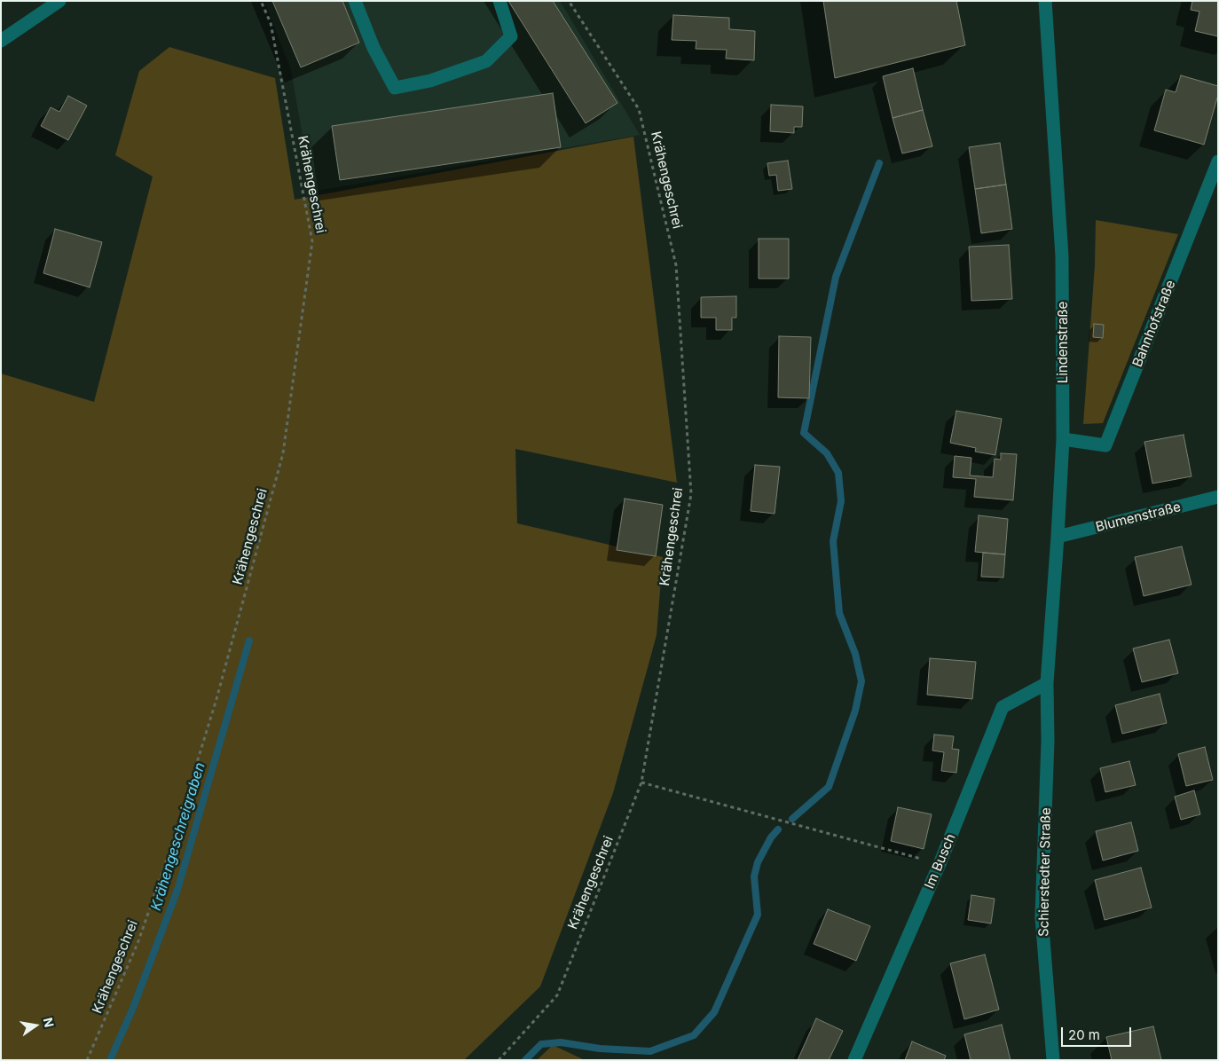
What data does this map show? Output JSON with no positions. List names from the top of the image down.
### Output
{
  "streets": {
    "street": [
      "Bahnhofstraße",
      "Lindenstraße",
      "Blumenstraße",
      "Im Busch",
      "Schierstedter Straße"
    ],
    "path": ["Krähengeschrei"]
  },
  "crossings": [
    ["Bahnhofstraße", "Lindenstraße"],
    ["Lindenstraße", "Blumenstraße"],
    ["Lindenstraße", "Im Busch"],
    ["Lindenstraße", "Schierstedter Straße"],
    ["Im Busch", "Schierstedter Straße"]
  ],
  "water": ["Krähengeschreigraben"],
  "scale_bar": "20 m",
  "north": "right"
}
